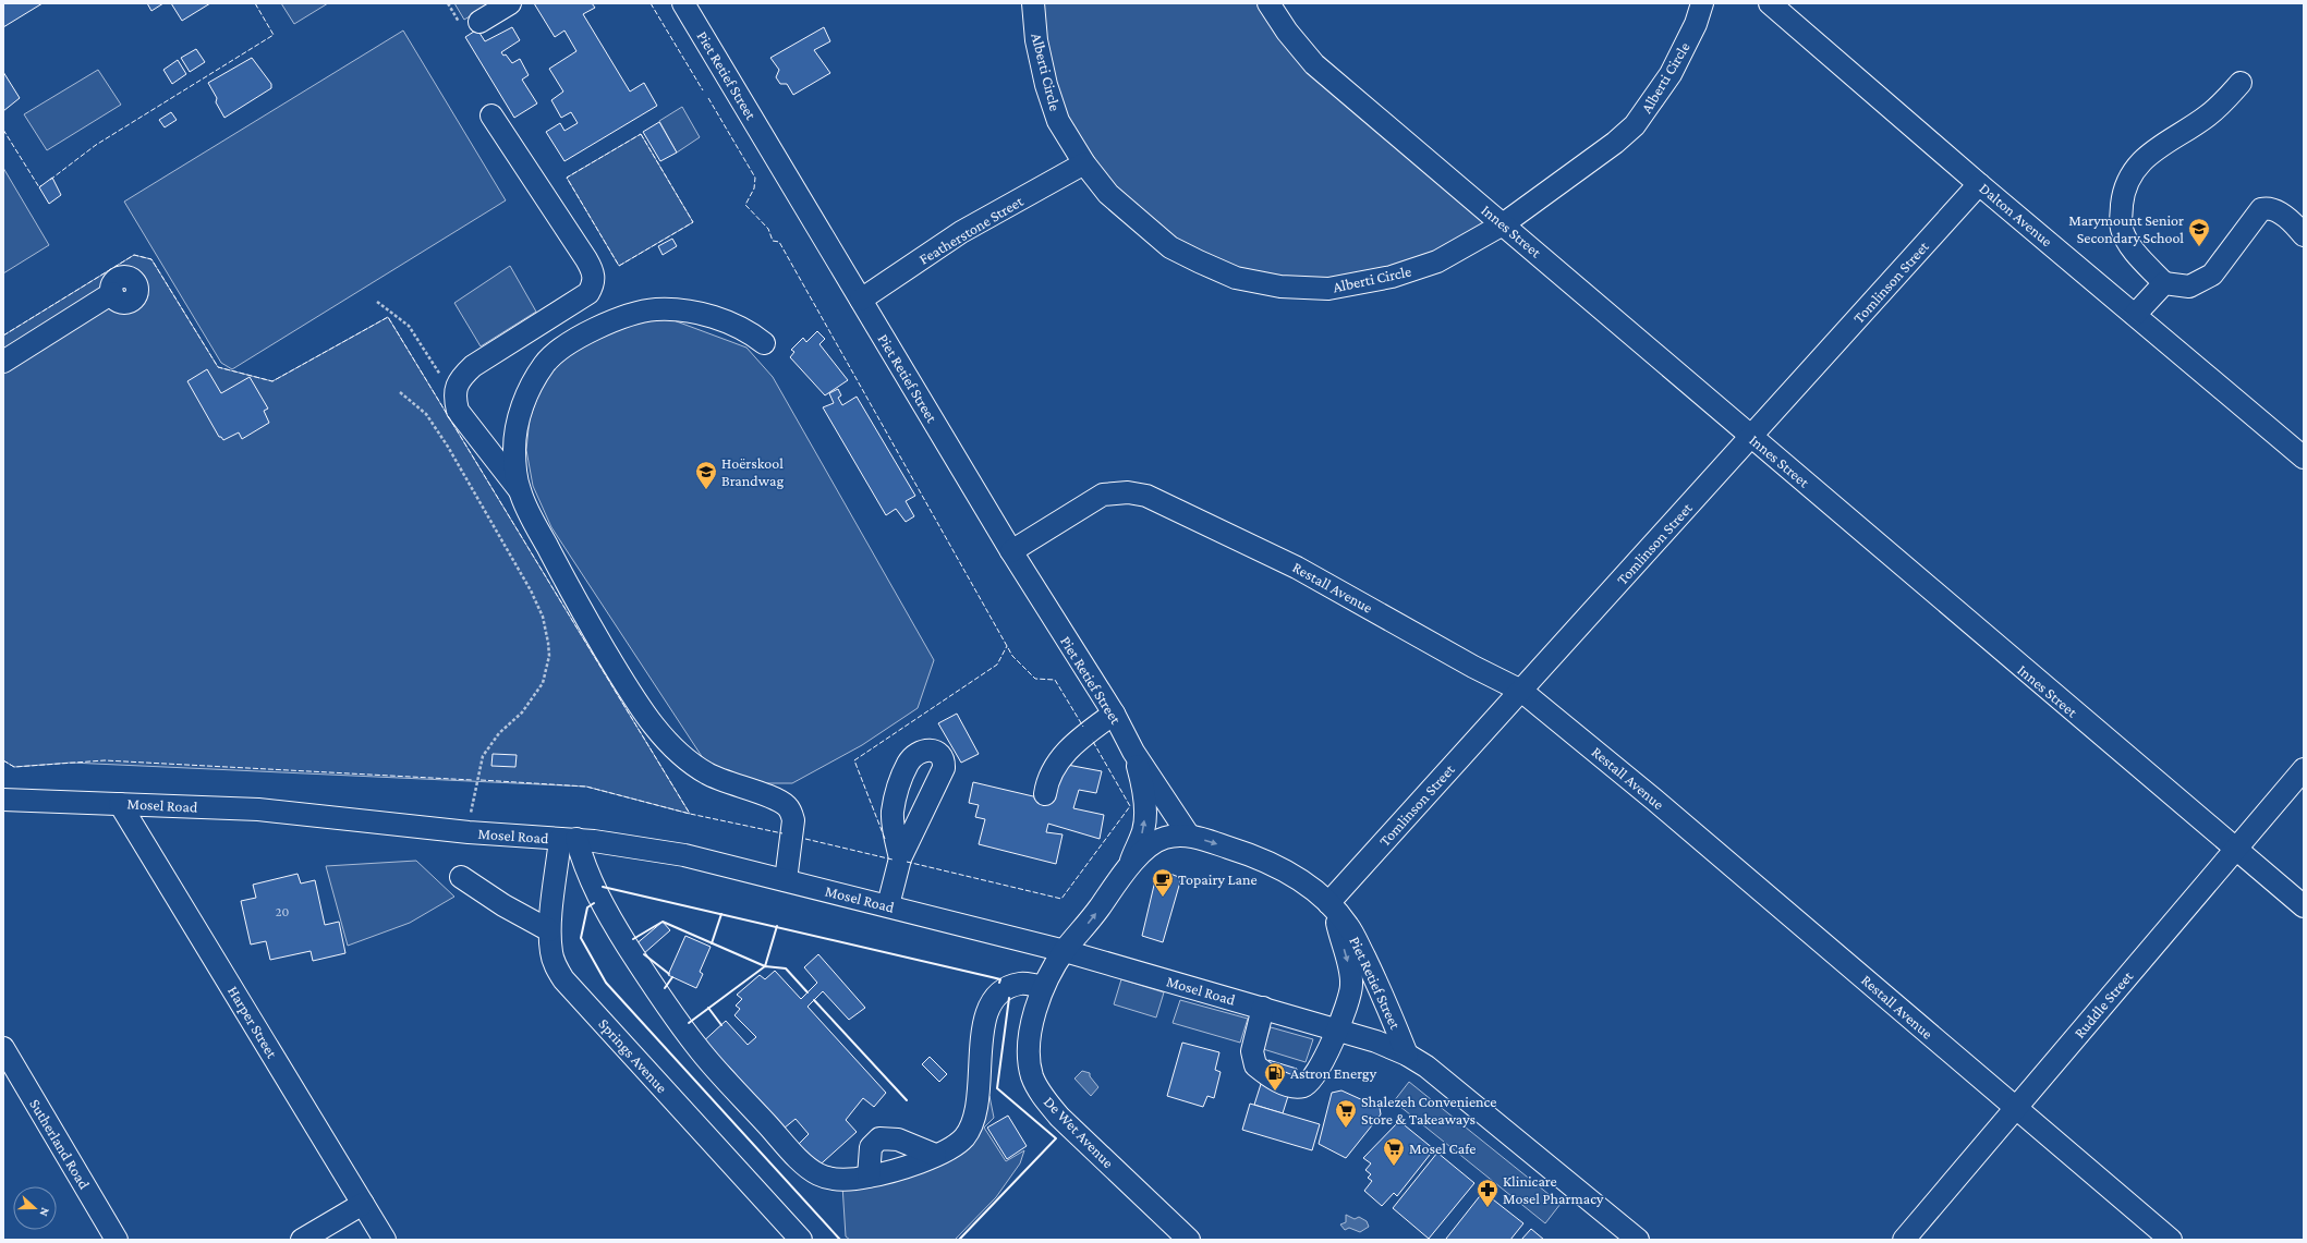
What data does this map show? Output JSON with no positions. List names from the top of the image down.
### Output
{
  "streets": {
    "street": [
      "Alberti Circle",
      "Piet Retief Street",
      "Dalton Avenue",
      "Featherstone Street",
      "Innes Street",
      "Tomlinson Street",
      "Restall Avenue",
      "Mosel Road",
      "Ruddle Street",
      "Harper Street",
      "Springs Avenue",
      "De Wet Avenue",
      "Sutherland Road"
    ]
  },
  "crossings": [
    ["Alberti Circle", "Featherstone Street"],
    ["Alberti Circle", "Innes Street"],
    ["Piet Retief Street", "Featherstone Street"],
    ["Piet Retief Street", "Tomlinson Street"],
    ["Piet Retief Street", "Restall Avenue"],
    ["Piet Retief Street", "Mosel Road"],
    ["Piet Retief Street", "De Wet Avenue"],
    ["Dalton Avenue", "Tomlinson Street"],
    ["Innes Street", "Tomlinson Street"],
    ["Innes Street", "Ruddle Street"],
    ["Tomlinson Street", "Restall Avenue"],
    ["Restall Avenue", "Ruddle Street"],
    ["Mosel Road", "Harper Street"],
    ["Mosel Road", "Springs Avenue"],
    ["Mosel Road", "De Wet Avenue"]
  ],
  "places": {
    "school or university": ["Marymount Senior Secondary School", "Hoërskool Brandwag"],
    "cafe": ["Topairy Lane"],
    "fuel station": ["Astron Energy"],
    "supermarket": ["Shalezeh Convenience Store & Takeaways", "Mosel Cafe"],
    "pharmacy": ["Klinicare Mosel Pharmacy"]
  },
  "house_numbers": ["20"],
  "north": "right"
}
